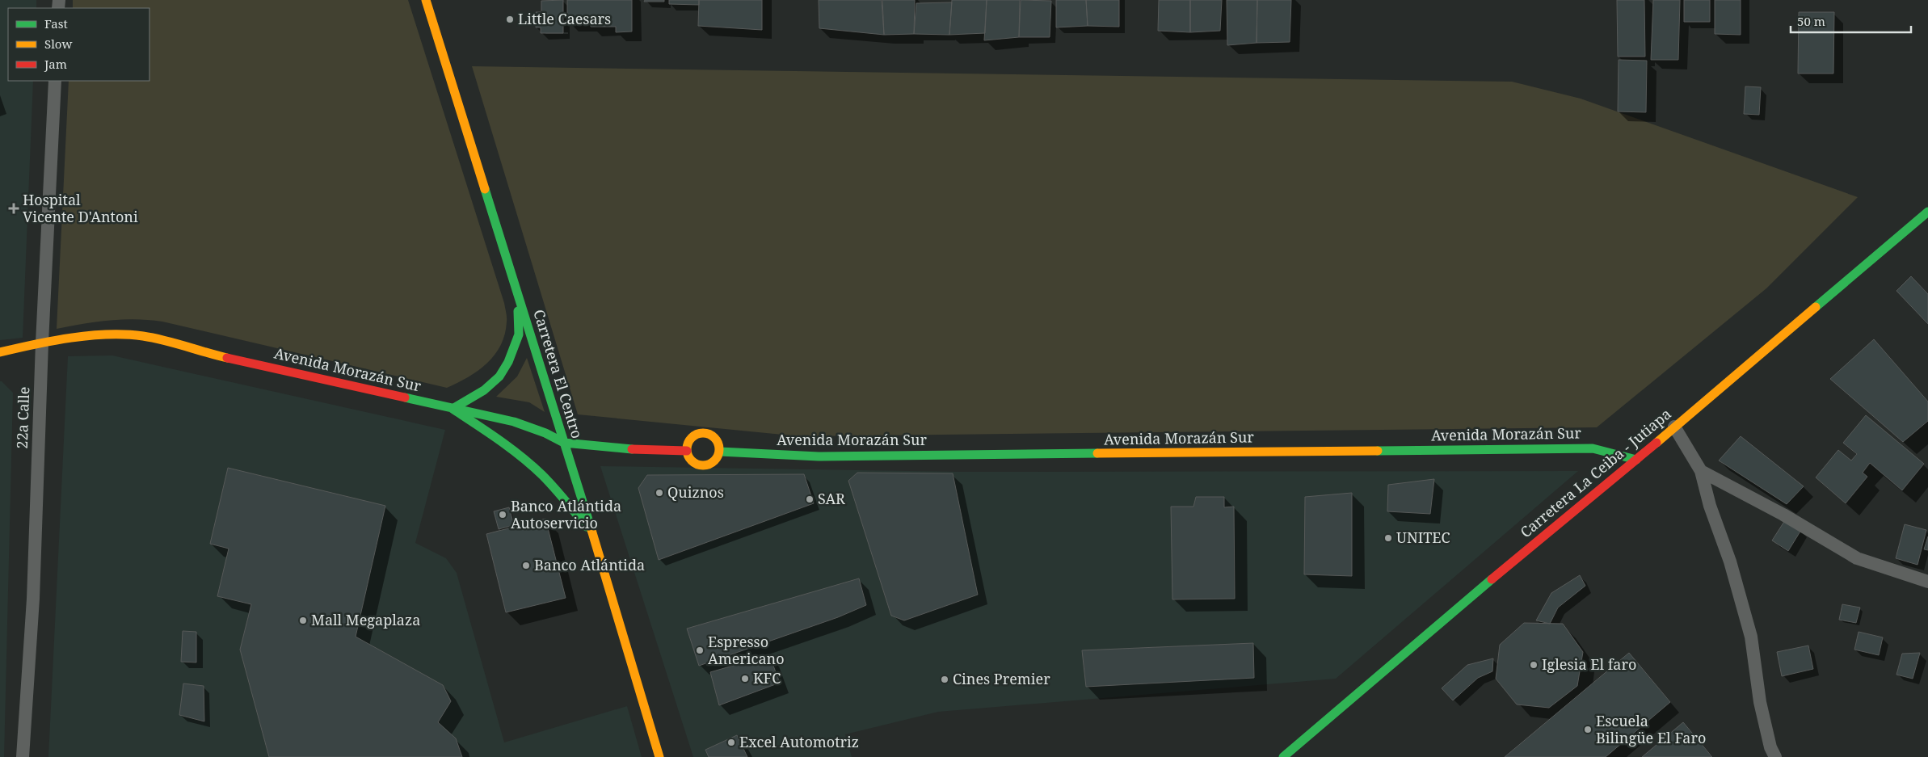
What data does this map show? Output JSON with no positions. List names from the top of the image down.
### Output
{
  "streets": {
    "main road": ["Avenida Morazán Sur", "Carretera El Centro", "Carretera La Ceiba - Jutiapa"],
    "street": ["22a Calle"]
  },
  "crossings": [
    ["Avenida Morazán Sur", "Carretera El Centro"],
    ["Avenida Morazán Sur", "22a Calle"],
    ["Avenida Morazán Sur", "Carretera La Ceiba - Jutiapa"]
  ],
  "places": {
    "other": [
      "Little Caesars",
      "Quiznos",
      "SAR",
      "Banco Atlántida Autoservicio",
      "UNITEC",
      "Banco Atlántida",
      "Mall Megaplaza",
      "Espresso Americano",
      "Iglesia El faro",
      "KFC",
      "Cines Premier",
      "Escuela Bilingüe El Faro",
      "Excel Automotriz"
    ],
    "health": ["Hospital Vicente D'Antoni"]
  },
  "legend": ["Fast", "Slow", "Jam"],
  "scale_bar": "50 m"
}
